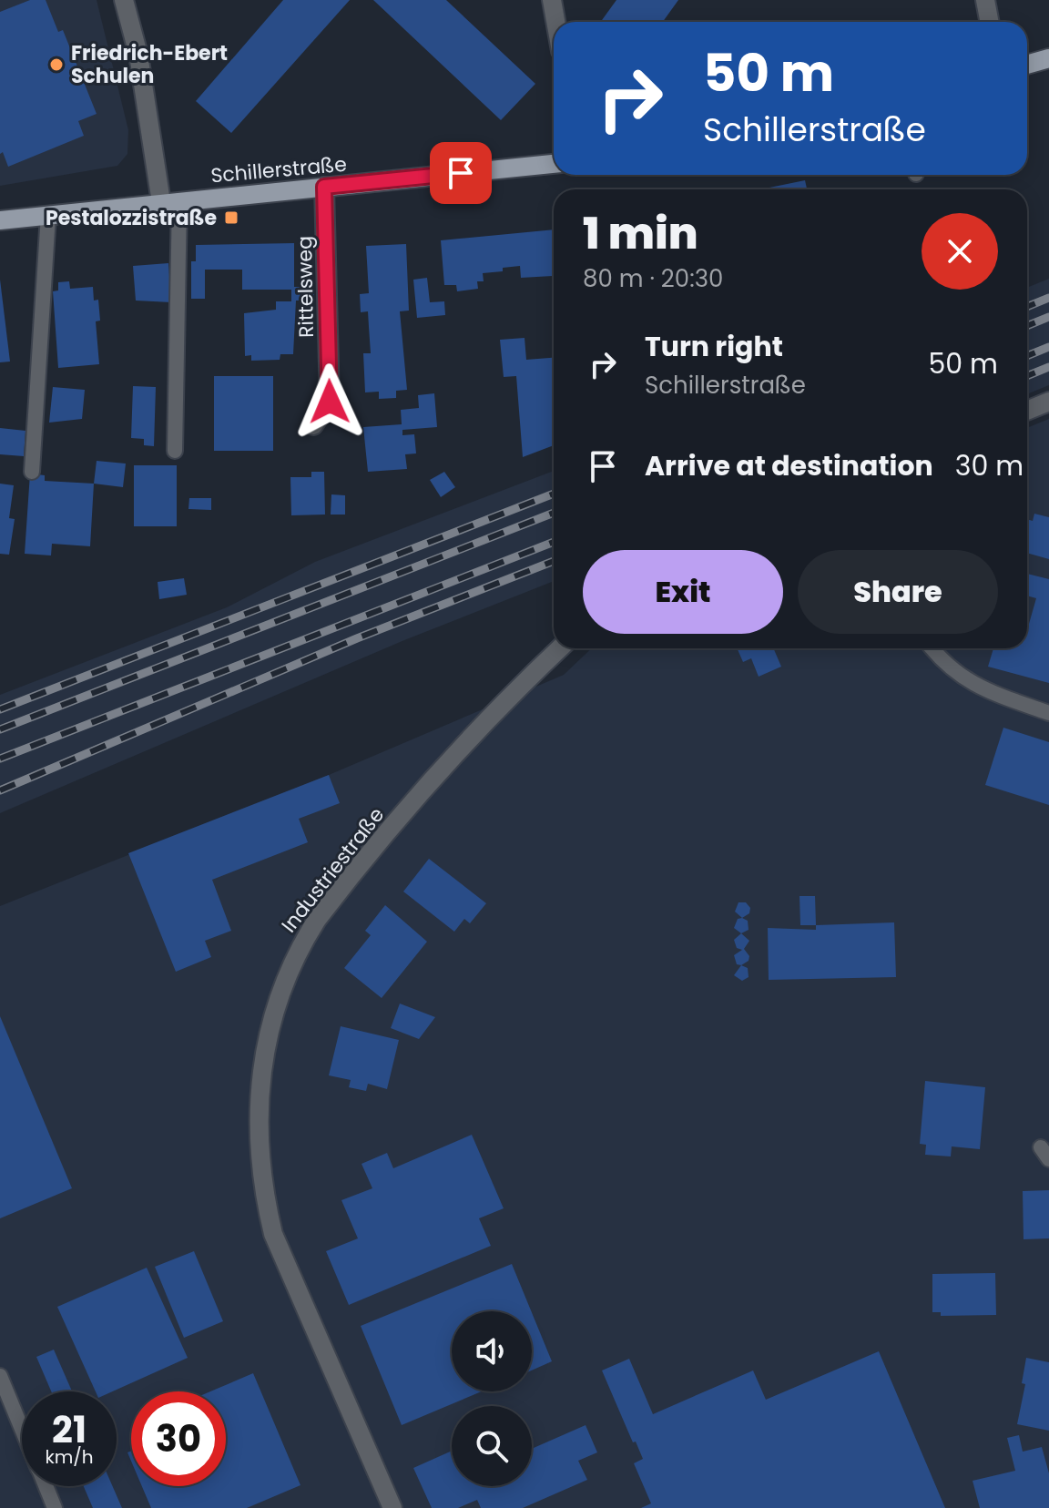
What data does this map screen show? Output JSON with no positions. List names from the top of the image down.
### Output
{
  "streets": {
    "main road": ["Schillerstraße"],
    "street": ["Rittelsweg", "Industriestraße"]
  },
  "crossings": [
    ["Schillerstraße", "Rittelsweg"]
  ],
  "places": {
    "other": ["Friedrich-Ebert Schulen"],
    "transit": ["Pestalozzistraße"]
  },
  "page": {
    "turn": ["50 m", "Schillerstraße"],
    "heading": ["1 min", "80 m · 20:30"],
    "list": [
      {
        "name": "Turn right",
        "note": "Schillerstraße",
        "value": "50 m"
      },
      {
        "name": "Arrive at destination",
        "value": "30 m"
      }
    ],
    "buttons": ["Exit", "Share"],
    "speed": "21 km/h",
    "limit": "30"
  }
}
